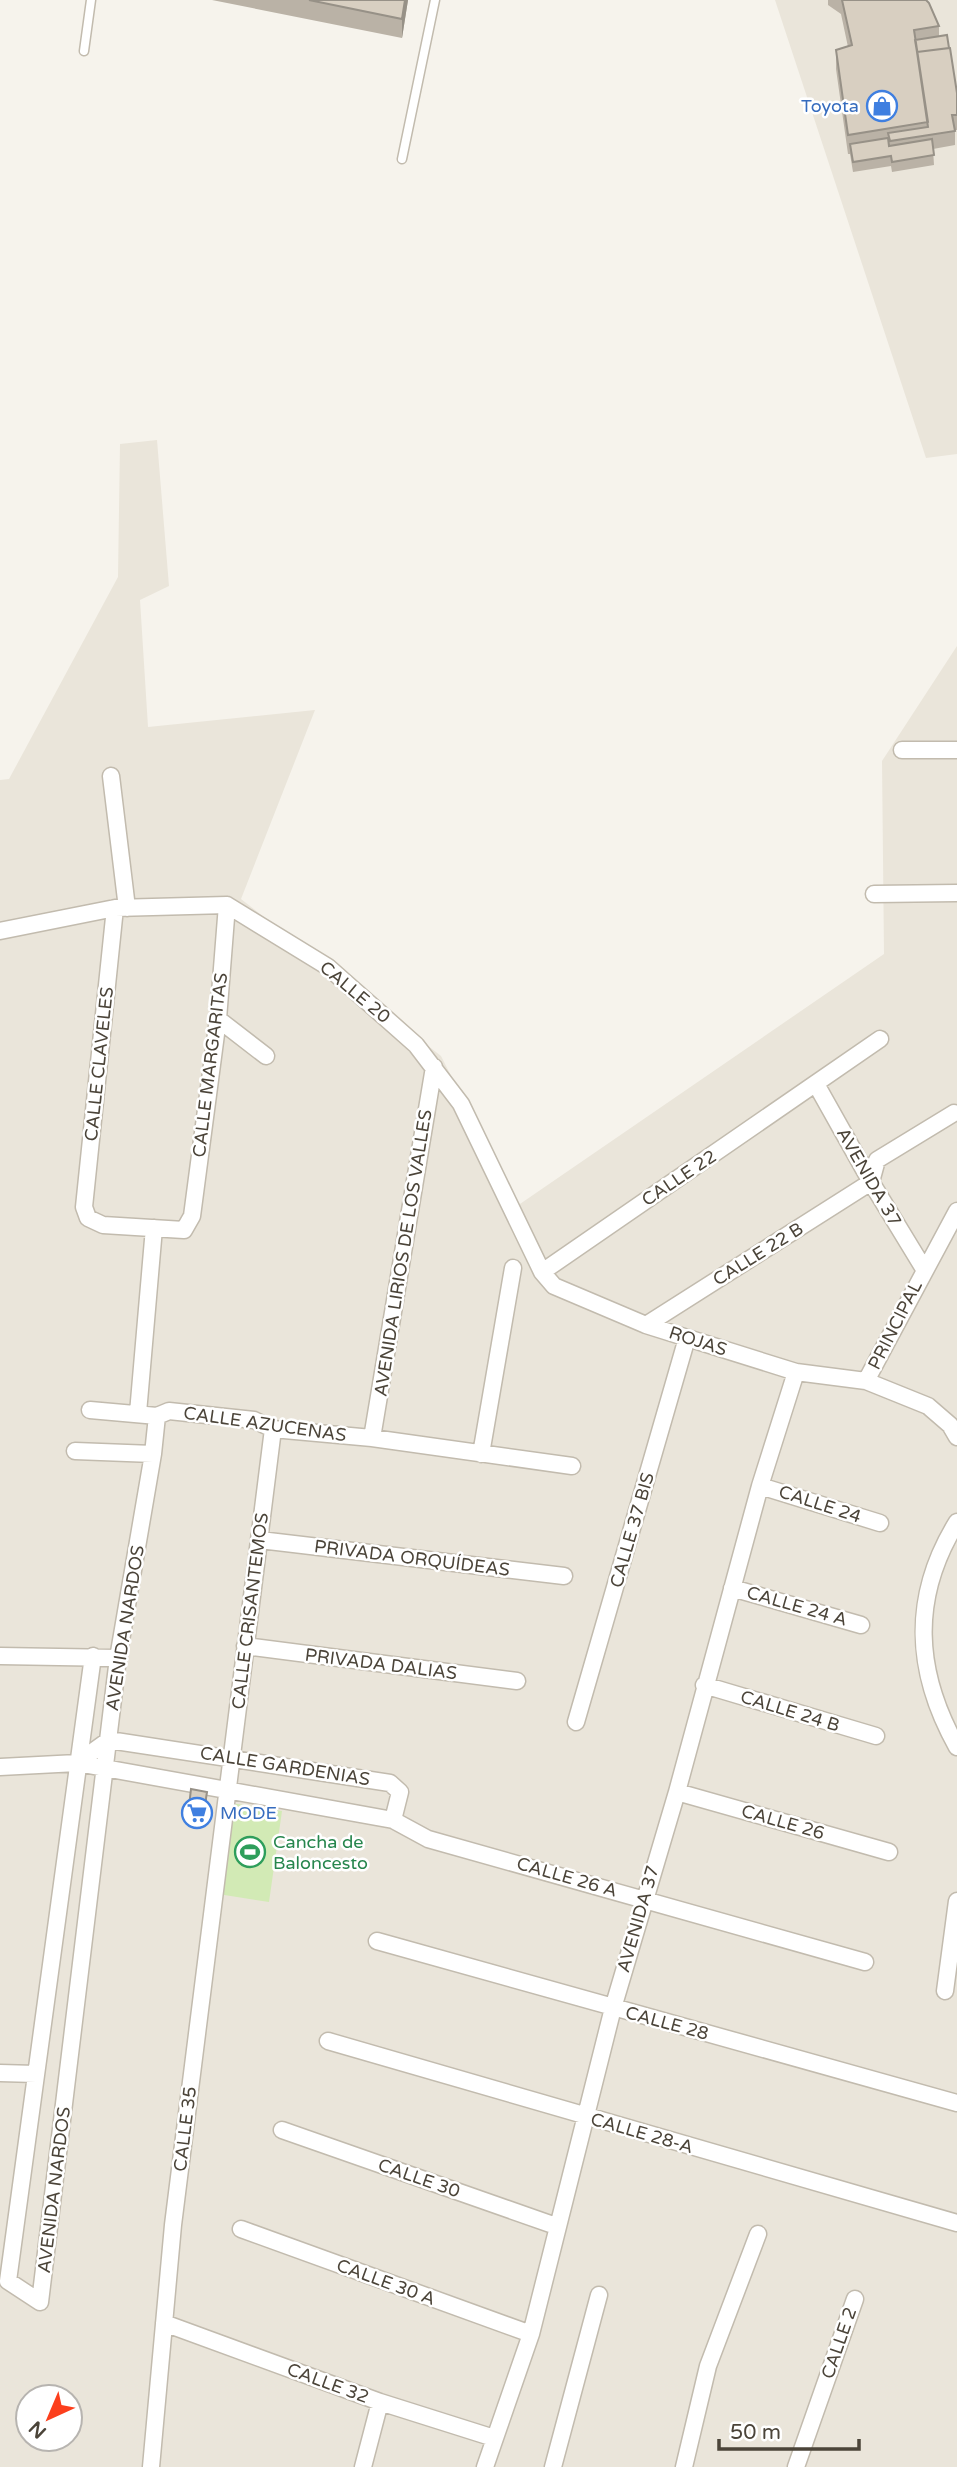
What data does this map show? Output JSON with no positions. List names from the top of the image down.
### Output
{
  "streets": {
    "street": [
      "CALLE 20",
      "CALLE CLAVELES",
      "CALLE MARGARITAS",
      "AVENIDA 37",
      "CALLE 22",
      "AVENIDA LIRIOS DE LOS VALLES",
      "CALLE 22 B",
      "PRINCIPAL",
      "ROJAS",
      "CALLE AZUCENAS",
      "CALLE 24",
      "CALLE 37 BIS",
      "PRIVADA ORQUÍDEAS",
      "CALLE 24 A",
      "CALLE CRISANTEMOS",
      "AVENIDA NARDOS",
      "PRIVADA DALIAS",
      "CALLE 24 B",
      "CALLE GARDENIAS",
      "CALLE 26",
      "CALLE 26 A",
      "CALLE 28",
      "CALLE 35",
      "CALLE 28-A",
      "CALLE 30",
      "CALLE 30 A",
      "CALLE 2",
      "CALLE 32"
    ]
  },
  "crossings": [
    ["CALLE 20", "CALLE MARGARITAS"],
    ["CALLE 20", "CALLE 22"],
    ["CALLE 20", "AVENIDA LIRIOS DE LOS VALLES"],
    ["CALLE 20", "ROJAS"],
    ["CALLE CLAVELES", "CALLE MARGARITAS"],
    ["AVENIDA 37", "CALLE 22"],
    ["AVENIDA 37", "CALLE 22 B"],
    ["AVENIDA 37", "PRINCIPAL"],
    ["AVENIDA 37", "ROJAS"],
    ["AVENIDA 37", "CALLE 24"],
    ["AVENIDA 37", "CALLE 24 A"],
    ["AVENIDA 37", "CALLE 24 B"],
    ["AVENIDA 37", "CALLE 26"],
    ["AVENIDA 37", "CALLE 26 A"],
    ["AVENIDA 37", "CALLE 28"],
    ["AVENIDA 37", "CALLE 28-A"],
    ["AVENIDA 37", "CALLE 30"],
    ["AVENIDA 37", "CALLE 30 A"],
    ["AVENIDA 37", "CALLE 32"],
    ["CALLE 22", "ROJAS"],
    ["AVENIDA LIRIOS DE LOS VALLES", "CALLE AZUCENAS"],
    ["CALLE 22 B", "ROJAS"],
    ["PRINCIPAL", "ROJAS"],
    ["ROJAS", "CALLE 37 BIS"],
    ["CALLE AZUCENAS", "CALLE CRISANTEMOS"],
    ["CALLE AZUCENAS", "AVENIDA NARDOS"],
    ["PRIVADA ORQUÍDEAS", "CALLE CRISANTEMOS"],
    ["CALLE CRISANTEMOS", "PRIVADA DALIAS"],
    ["CALLE CRISANTEMOS", "CALLE GARDENIAS"],
    ["CALLE CRISANTEMOS", "CALLE 35"],
    ["AVENIDA NARDOS", "CALLE GARDENIAS"],
    ["CALLE GARDENIAS", "CALLE 26 A"],
    ["CALLE GARDENIAS", "CALLE 35"],
    ["CALLE 35", "CALLE 32"]
  ],
  "places": {
    "shop": ["Toyota"],
    "supermarket": ["MODE"],
    "sports": ["Cancha de Baloncesto"]
  },
  "scale_bar": "50 m",
  "north": "bottom left"
}
